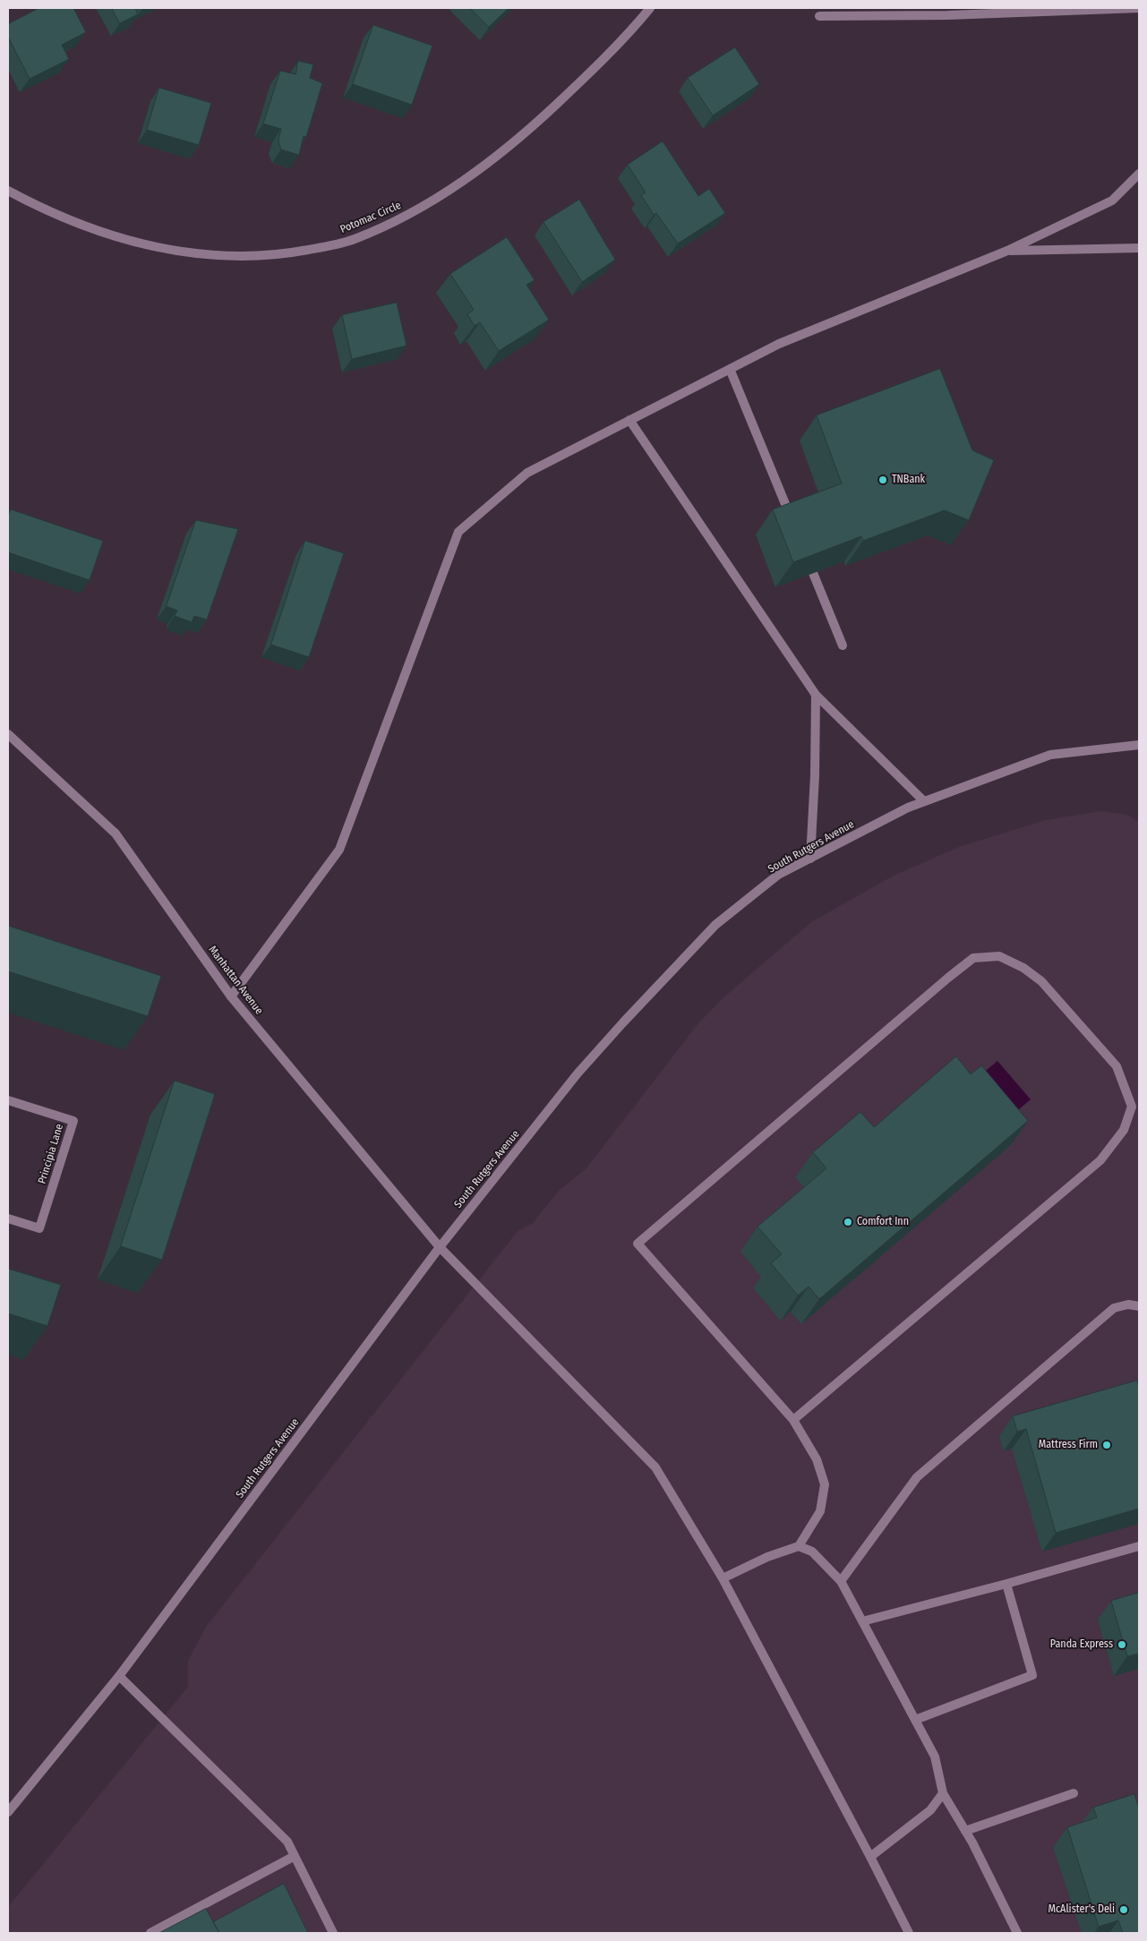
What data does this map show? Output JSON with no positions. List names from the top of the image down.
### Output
{
  "streets": {
    "street": [
      "Potomac Circle",
      "South Rutgers Avenue",
      "Manhattan Avenue",
      "Principia Lane"
    ]
  },
  "crossings": [
    ["South Rutgers Avenue", "Manhattan Avenue"]
  ],
  "places": [
    "TNBank",
    "Comfort Inn",
    "Mattress Firm",
    "Panda Express",
    "McAlister's Deli"
  ]
}
